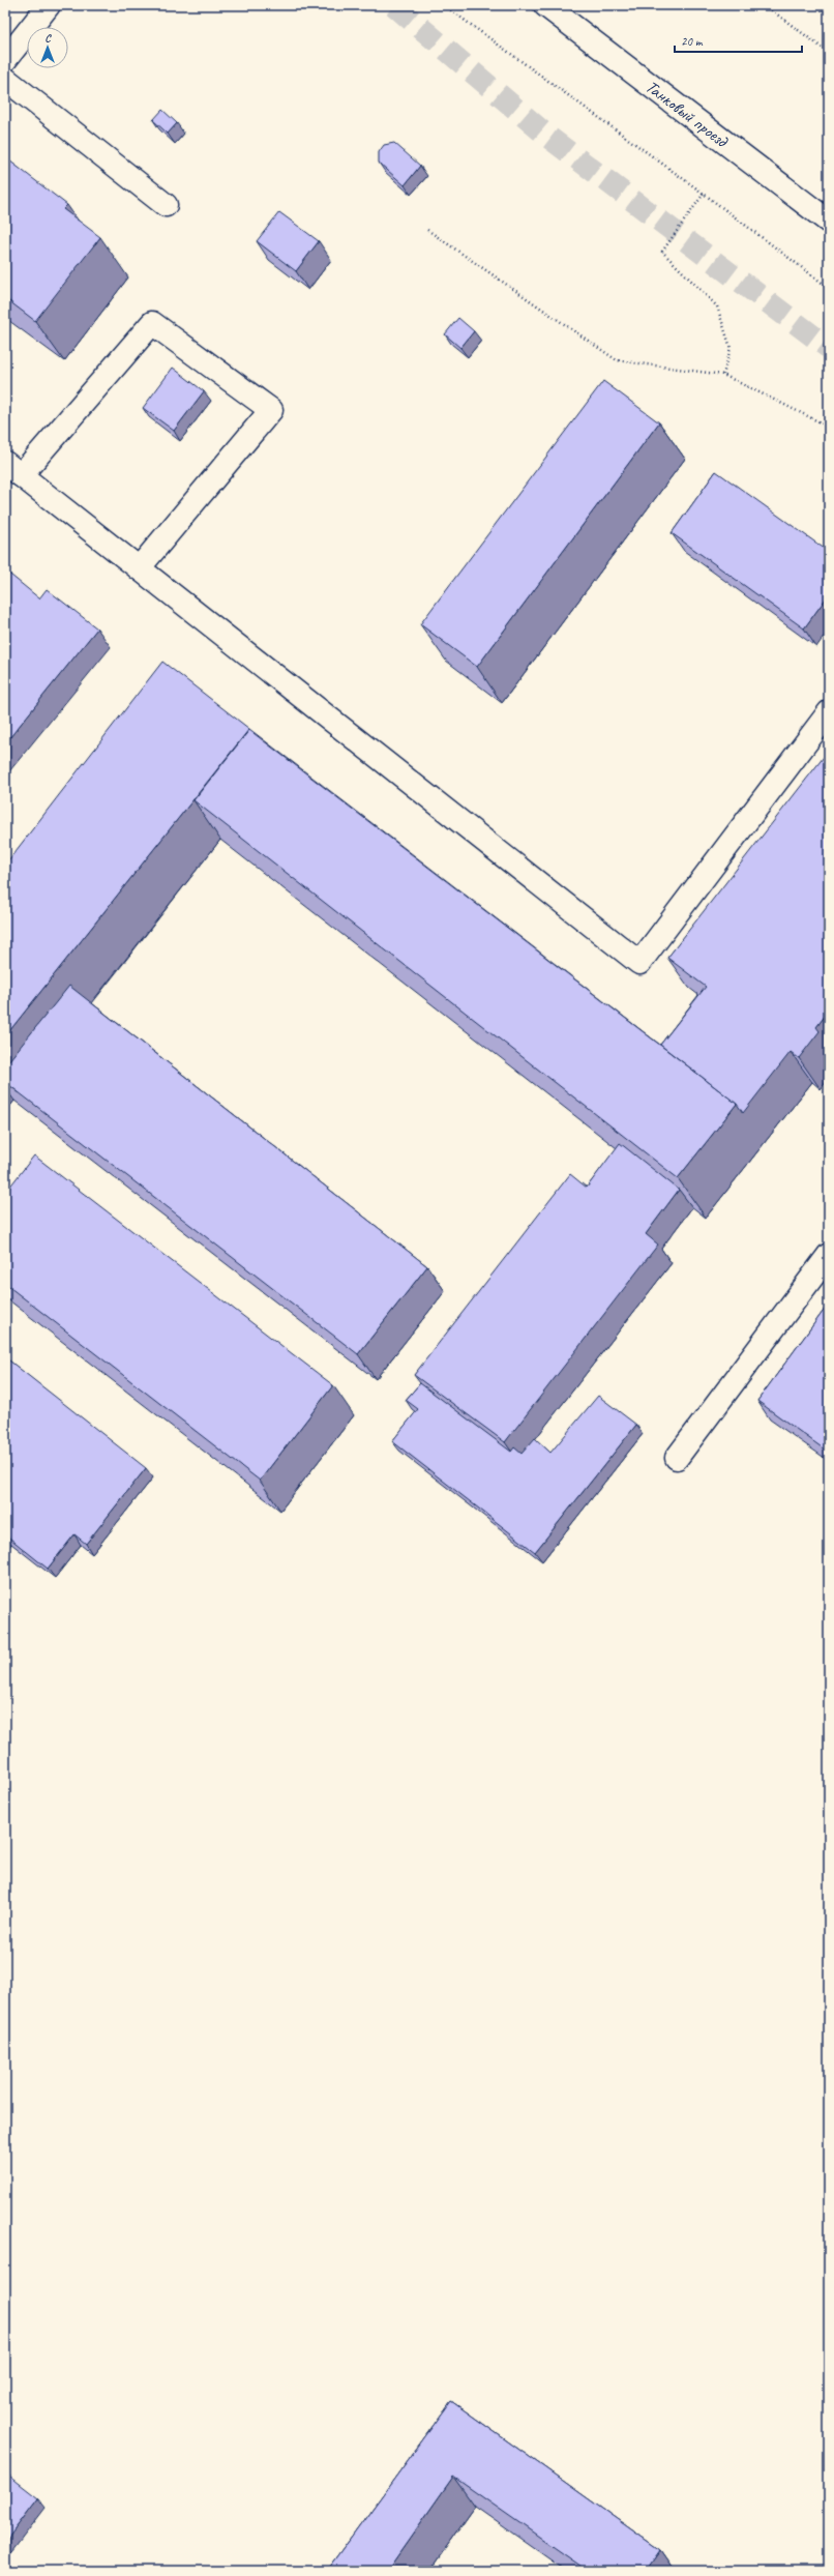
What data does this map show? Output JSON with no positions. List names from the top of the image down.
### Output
{
  "streets": {
    "street": ["Танковый проезд"]
  },
  "scale_bar": "20 m",
  "north": "top"
}
